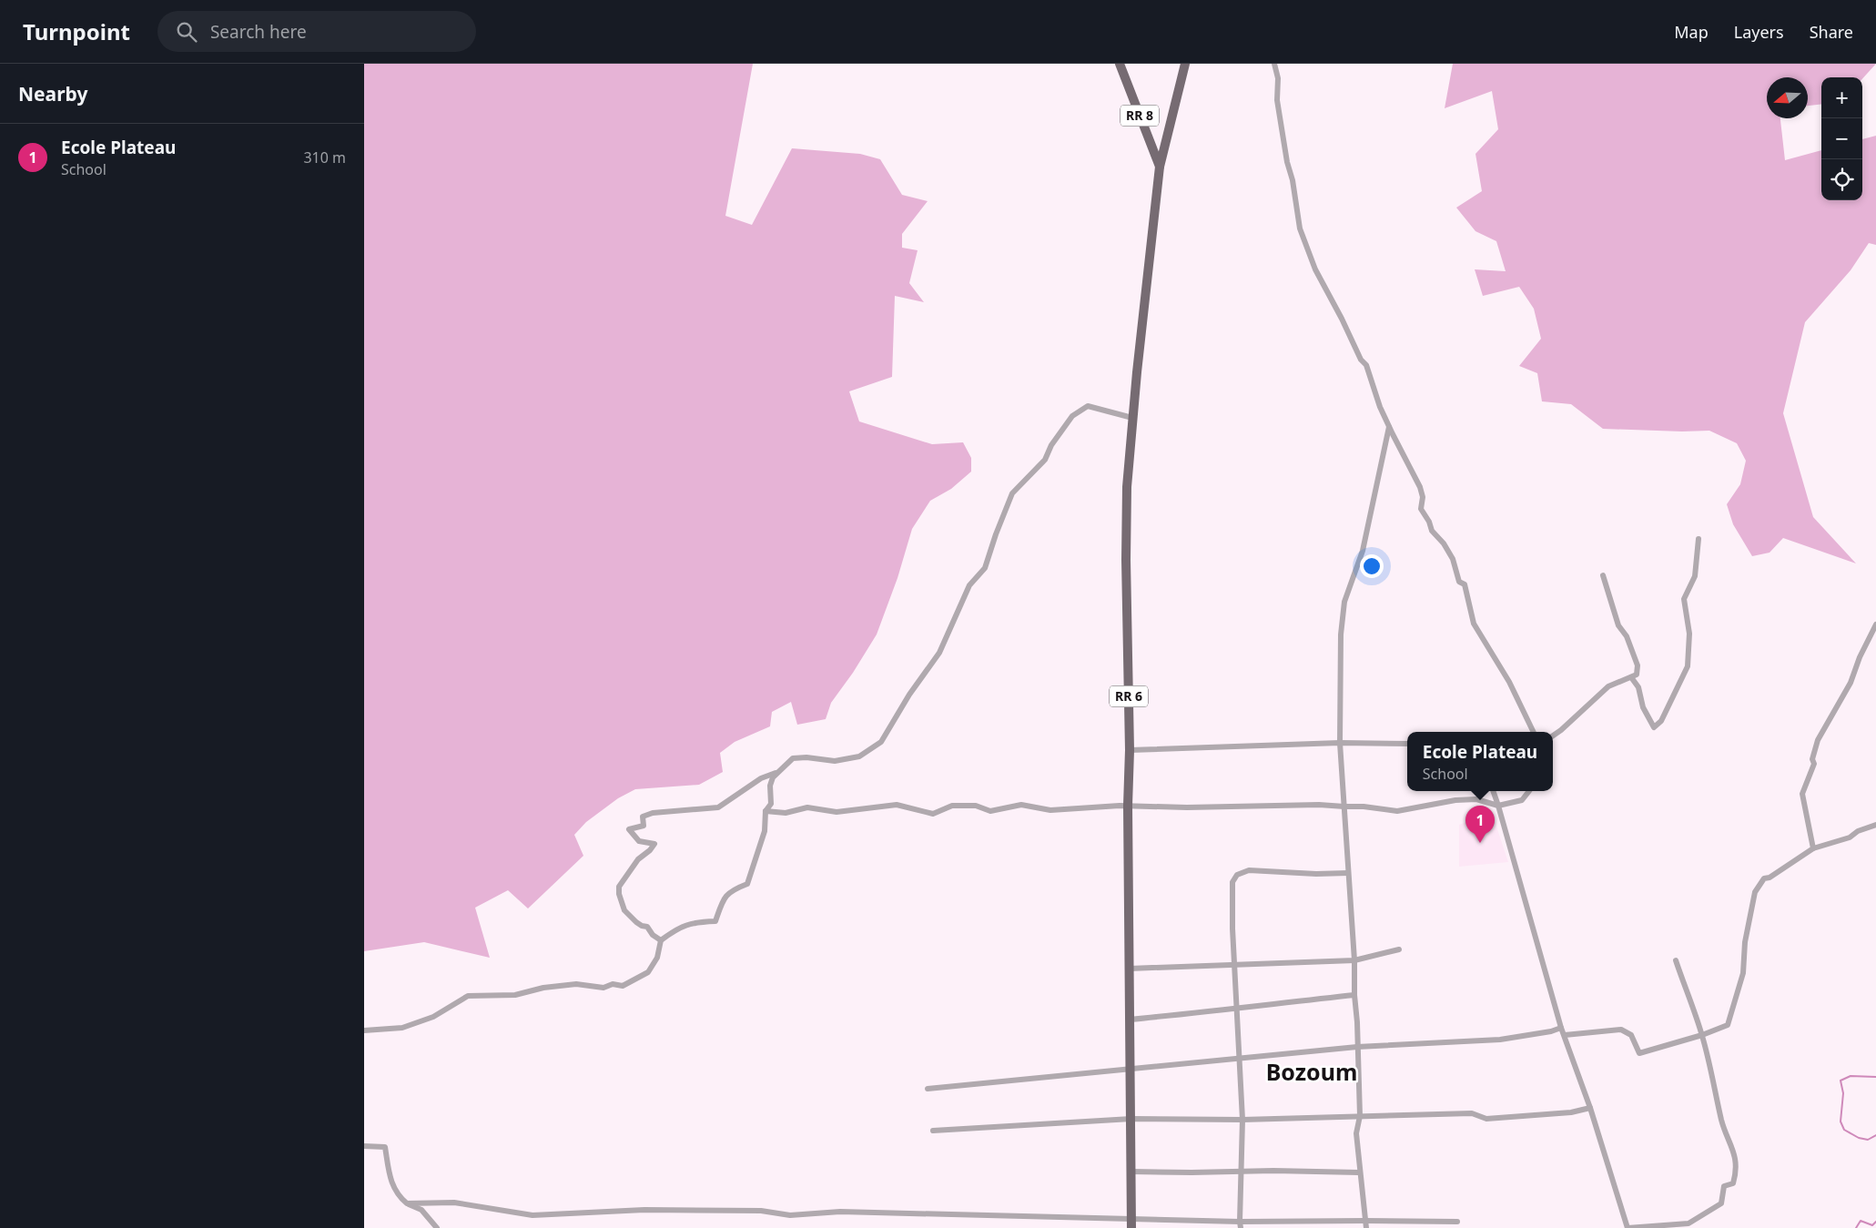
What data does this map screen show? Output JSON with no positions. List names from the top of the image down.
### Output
{
  "streets": {
    "main road": ["RR 8", "RR 6"]
  },
  "crossings": [
    ["RR 8", "RR 6"]
  ],
  "districts": ["Bozoum"],
  "north": "left",
  "page": {
    "header": "Turnpoint",
    "search": "Search here",
    "nav": ["Map", "Layers", "Share"],
    "heading": "Nearby",
    "map_buttons": ["+", "−"],
    "list": [
      {
        "mark": "1",
        "name": "Ecole Plateau",
        "note": "School",
        "value": "310 m"
      }
    ],
    "popup": ["Ecole Plateau", "School"],
    "pins": "1"
  }
}
